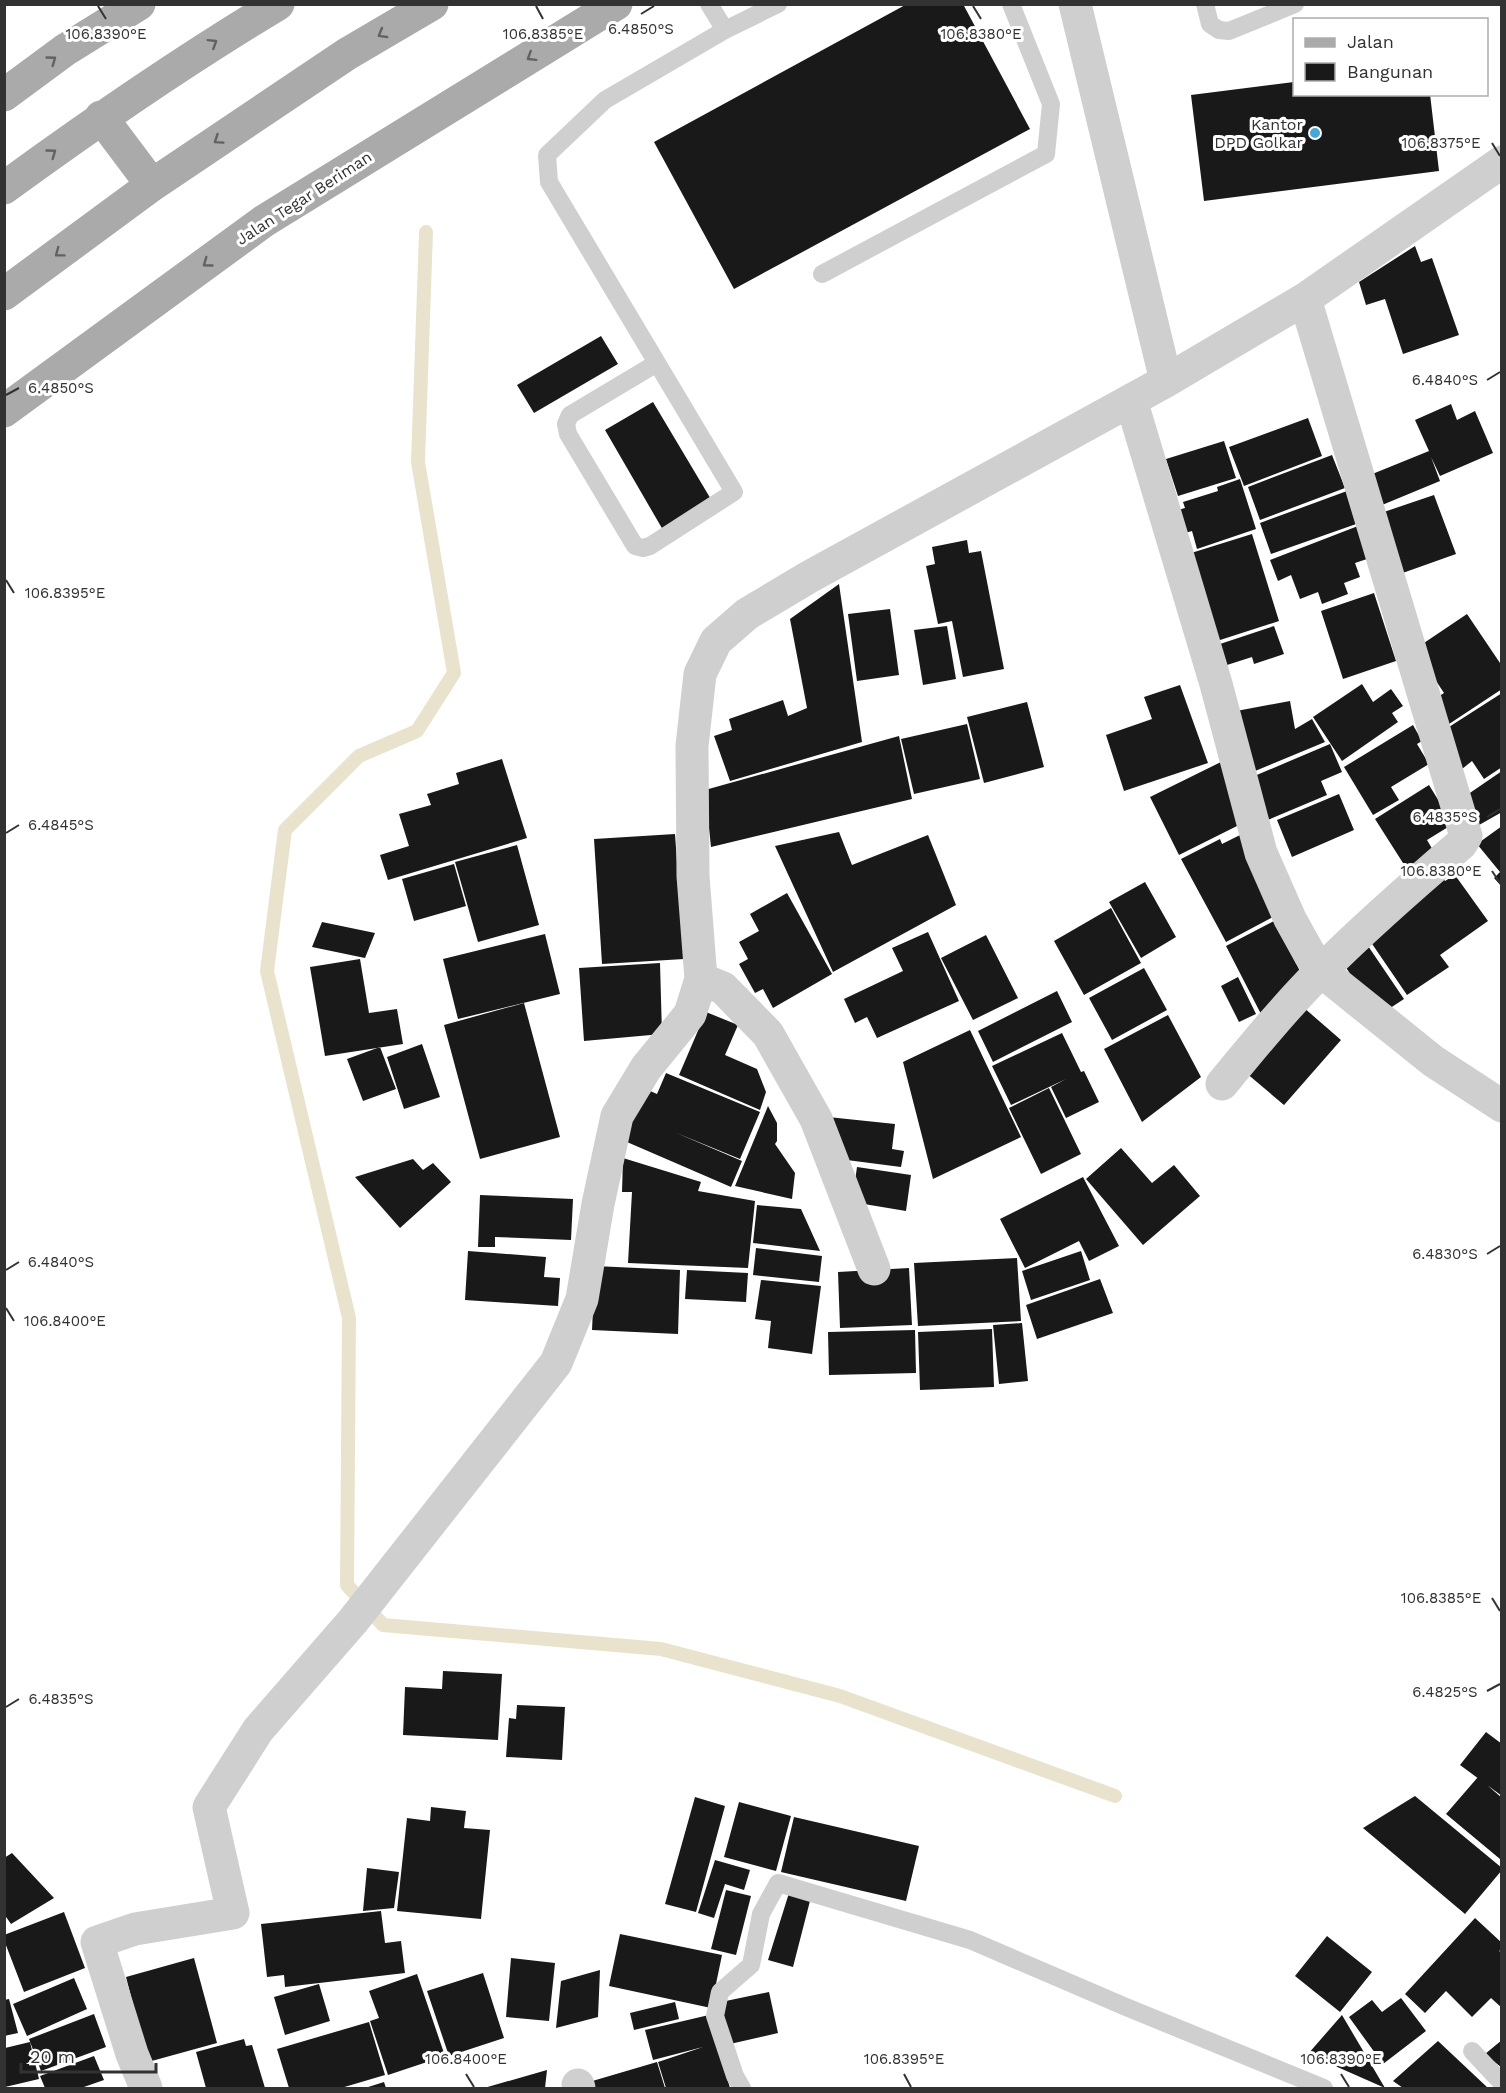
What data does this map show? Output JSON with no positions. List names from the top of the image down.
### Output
{
  "streets": {
    "main road": ["Jalan Tegar Beriman"]
  },
  "places": ["Kantor DPD Golkar"],
  "legend": ["Jalan", "Bangunan"],
  "scale_bar": "20 m",
  "coordinates": [
    "6.4850°S",
    "106.8385°E",
    "106.8380°E",
    "106.8390°E",
    "106.8375°E",
    "6.4840°S",
    "106.8395°E",
    "6.4835°S",
    "6.4845°S",
    "6.4830°S",
    "106.8400°E",
    "6.4825°S"
  ]
}
